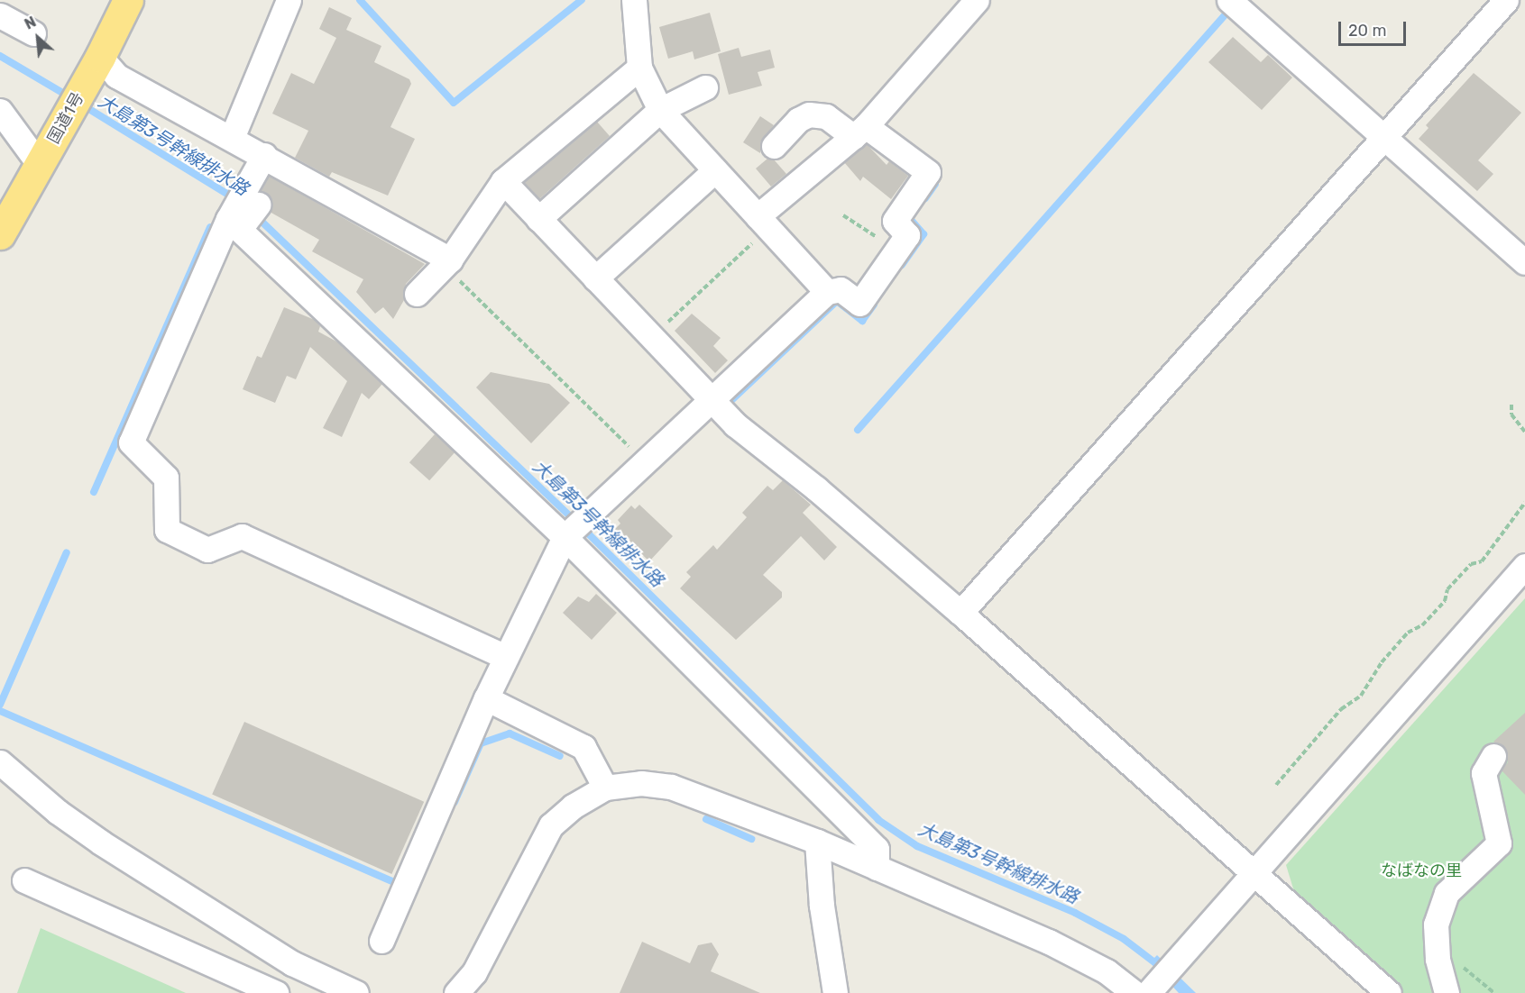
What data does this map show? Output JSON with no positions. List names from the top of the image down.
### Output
{
  "streets": {
    "highway": ["国道1号"]
  },
  "water": ["大島第3号幹線排水路"],
  "parks": ["なばなの里"],
  "scale_bar": "20 m",
  "north": "top left"
}
